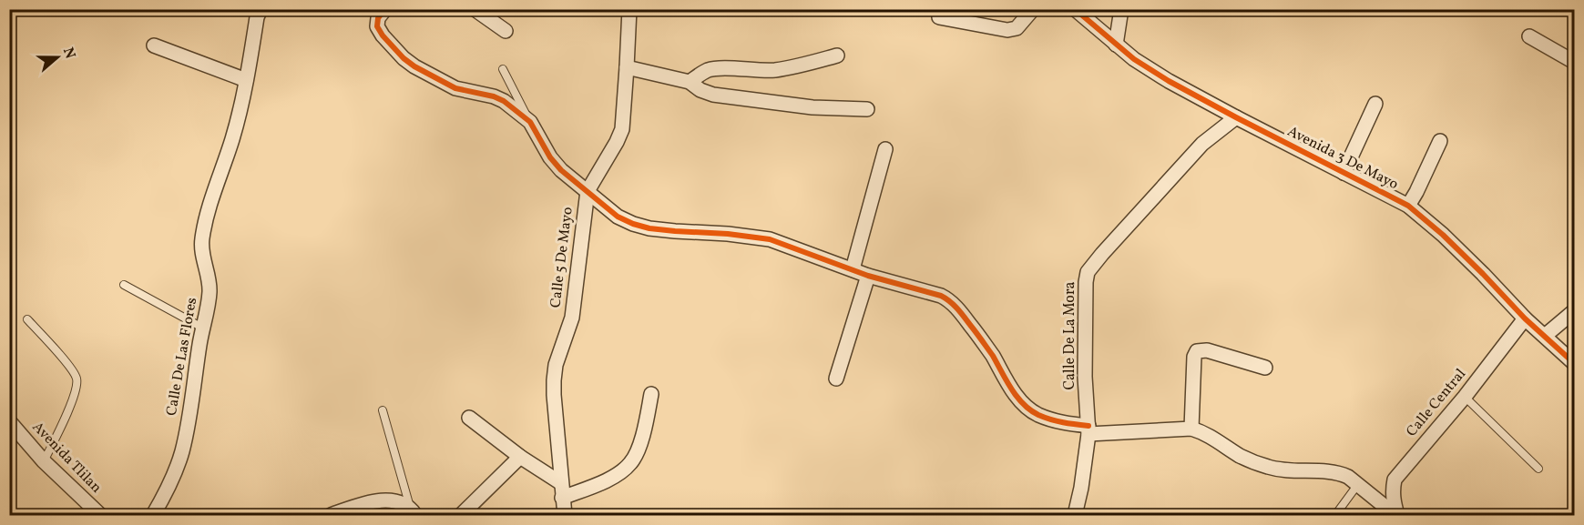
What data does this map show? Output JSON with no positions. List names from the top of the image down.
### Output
{
  "streets": {
    "street": [
      "Avenida 3 De Mayo",
      "Calle 5 De Mayo",
      "Calle De La Mora",
      "Calle De Las Flores",
      "Calle Central",
      "Avenida Tlilan"
    ]
  },
  "crossings": [
    ["Avenida 3 De Mayo", "Calle De La Mora"],
    ["Avenida 3 De Mayo", "Calle Central"]
  ],
  "north": "right"
}
